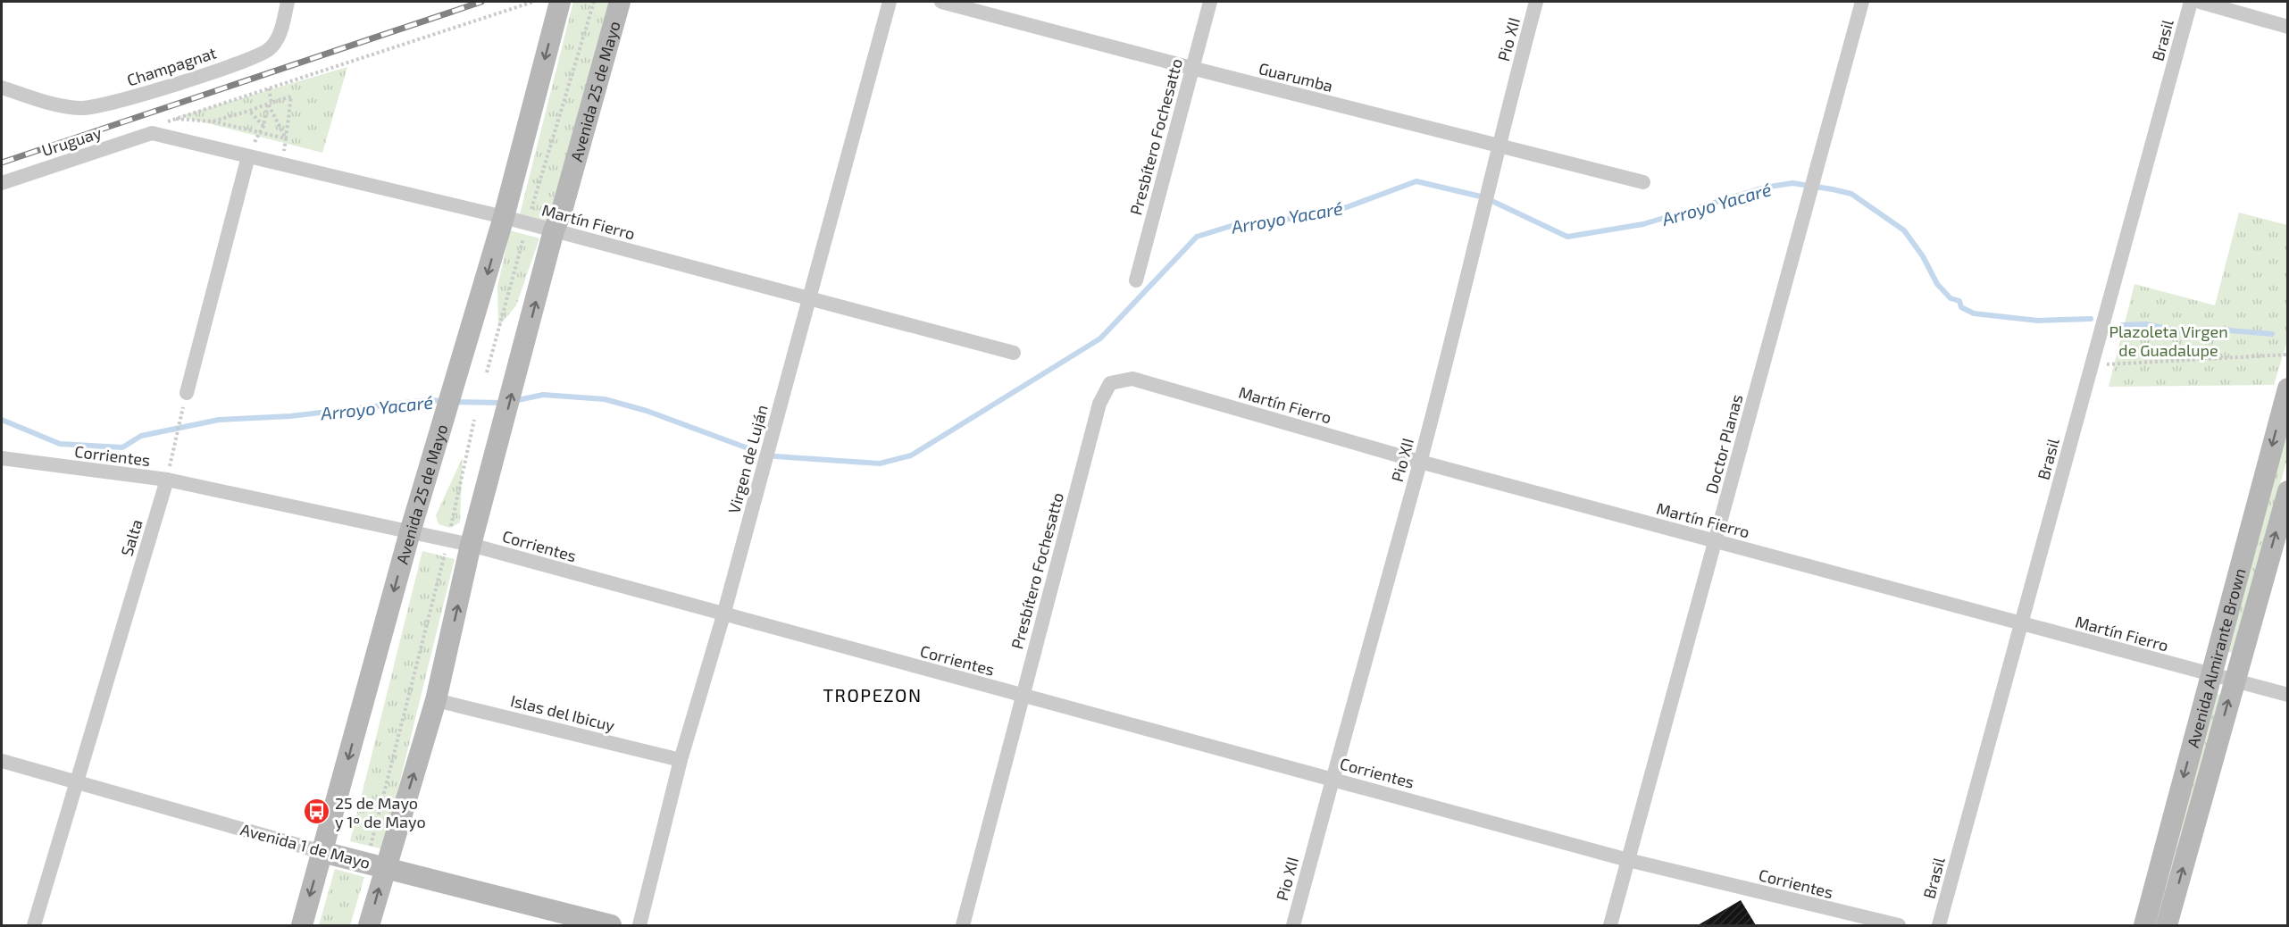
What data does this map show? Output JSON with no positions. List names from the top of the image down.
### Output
{
  "streets": {
    "main road": ["Avenida 25 de Mayo", "Avenida Almirante Brown", "Avenida 1 de Mayo"],
    "street": [
      "Pio XII",
      "Brasil",
      "Champagnat",
      "Guarumba",
      "Presbítero Fochesatto",
      "Uruguay",
      "Martín Fierro",
      "Doctor Planas",
      "Corrientes",
      "Virgen de Luján",
      "Salta",
      "Islas del Ibicuy"
    ]
  },
  "crossings": [
    ["Pio XII", "Guarumba"],
    ["Pio XII", "Martín Fierro"],
    ["Pio XII", "Corrientes"],
    ["Brasil", "Martín Fierro"],
    ["Guarumba", "Presbítero Fochesatto"],
    ["Avenida 25 de Mayo", "Martín Fierro"],
    ["Avenida 25 de Mayo", "Corrientes"],
    ["Avenida 25 de Mayo", "Islas del Ibicuy"],
    ["Avenida 25 de Mayo", "Avenida 1 de Mayo"],
    ["Presbítero Fochesatto", "Martín Fierro"],
    ["Presbítero Fochesatto", "Corrientes"],
    ["Uruguay", "Martín Fierro"],
    ["Martín Fierro", "Doctor Planas"],
    ["Martín Fierro", "Virgen de Luján"],
    ["Martín Fierro", "Avenida Almirante Brown"],
    ["Doctor Planas", "Corrientes"],
    ["Corrientes", "Virgen de Luján"],
    ["Corrientes", "Salta"],
    ["Virgen de Luján", "Islas del Ibicuy"],
    ["Salta", "Avenida 1 de Mayo"]
  ],
  "districts": ["TROPEZON"],
  "water": ["Arroyo Yacaré"],
  "parks": ["Plazoleta Virgen de Guadalupe"],
  "places": {
    "bus stop": ["25 de Mayo y 1º de Mayo"]
  }
}
